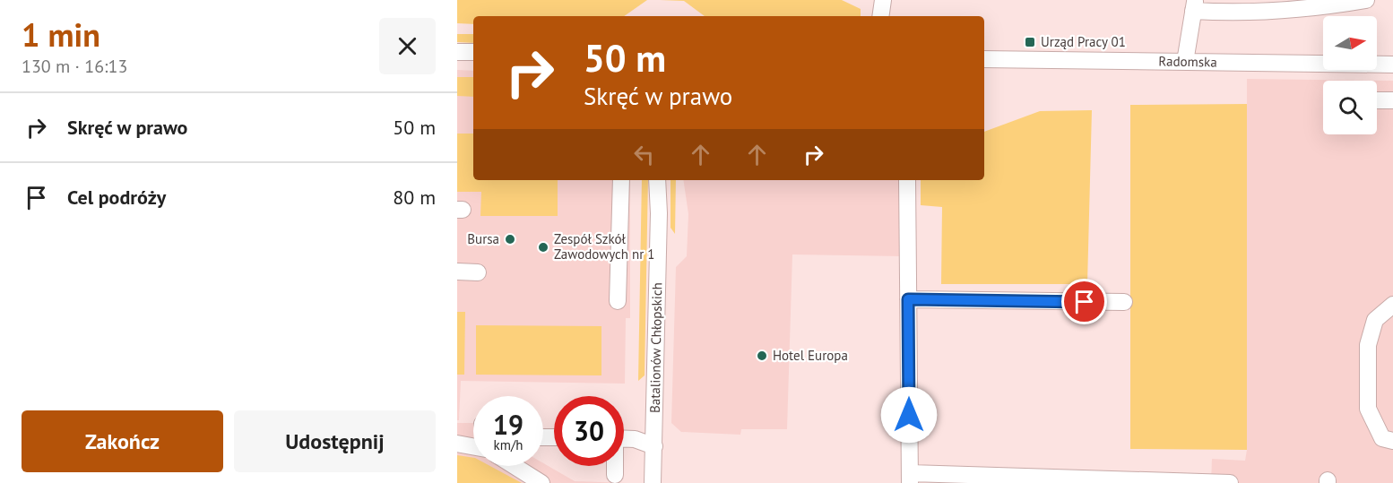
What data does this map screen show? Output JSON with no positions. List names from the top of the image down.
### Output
{
  "streets": {
    "street": ["Radomska", "Batalionów Chłopskich"]
  },
  "places": {
    "transit": ["Urząd Pracy 01"],
    "other": ["Bursa", "Zespół Szkół Zawodowych nr 1", "Hotel Europa"]
  },
  "north": "right",
  "page": {
    "heading": ["1 min", "130 m · 16:13"],
    "turn": ["50 m", "Skręć w prawo"],
    "list": [
      {
        "name": "Skręć w prawo",
        "value": "50 m"
      },
      {
        "name": "Cel podróży",
        "value": "80 m"
      }
    ],
    "speed": "19 km/h",
    "limit": "30",
    "buttons": ["Zakończ", "Udostępnij"]
  }
}
